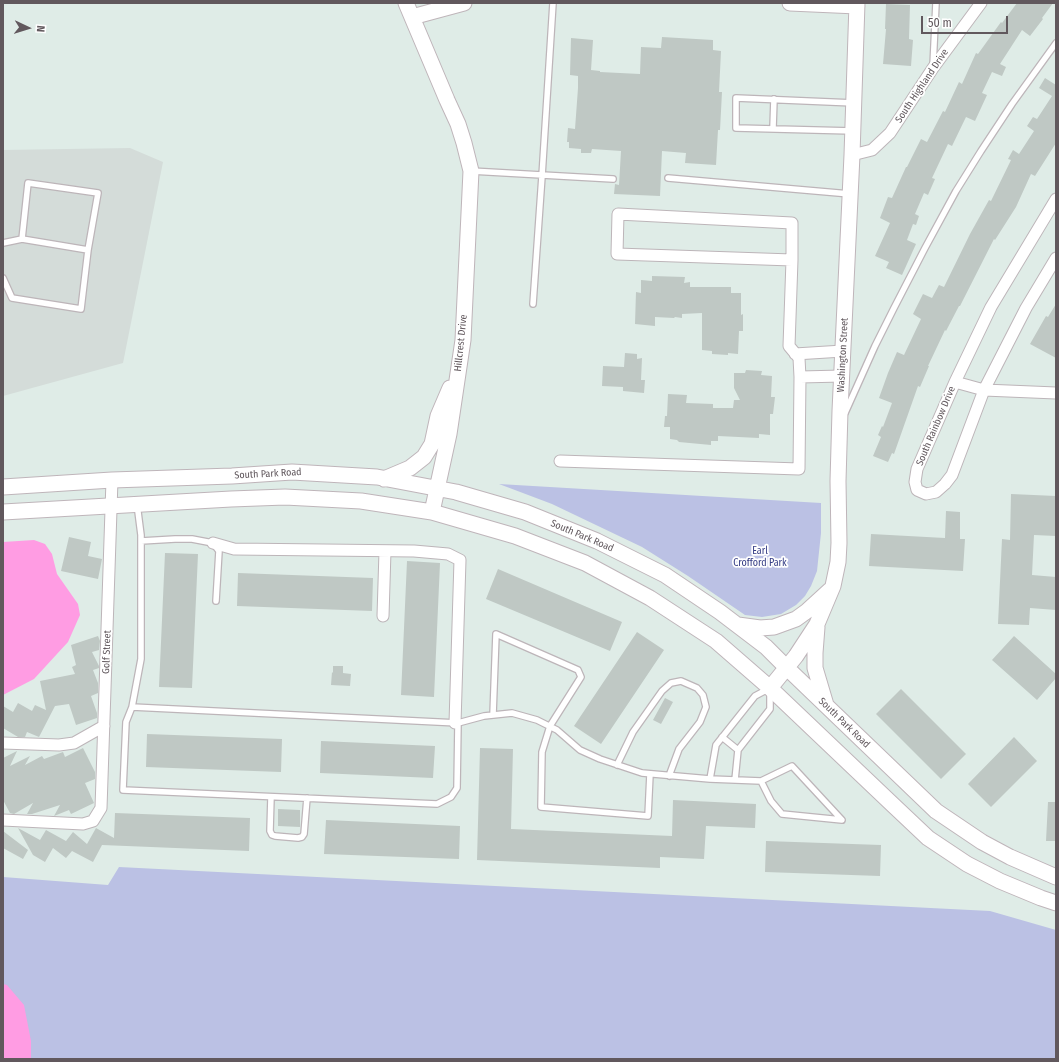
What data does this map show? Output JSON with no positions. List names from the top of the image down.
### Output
{
  "streets": {
    "street": [
      "South Highland Drive",
      "Hillcrest Drive",
      "Washington Street",
      "South Rainbow Drive",
      "South Park Road",
      "Golf Street"
    ]
  },
  "crossings": [
    ["South Highland Drive", "Washington Street"],
    ["Hillcrest Drive", "South Park Road"],
    ["Washington Street", "South Park Road"],
    ["South Park Road", "Golf Street"]
  ],
  "parks": ["Earl Crofford Park"],
  "scale_bar": "50 m",
  "north": "right"
}
